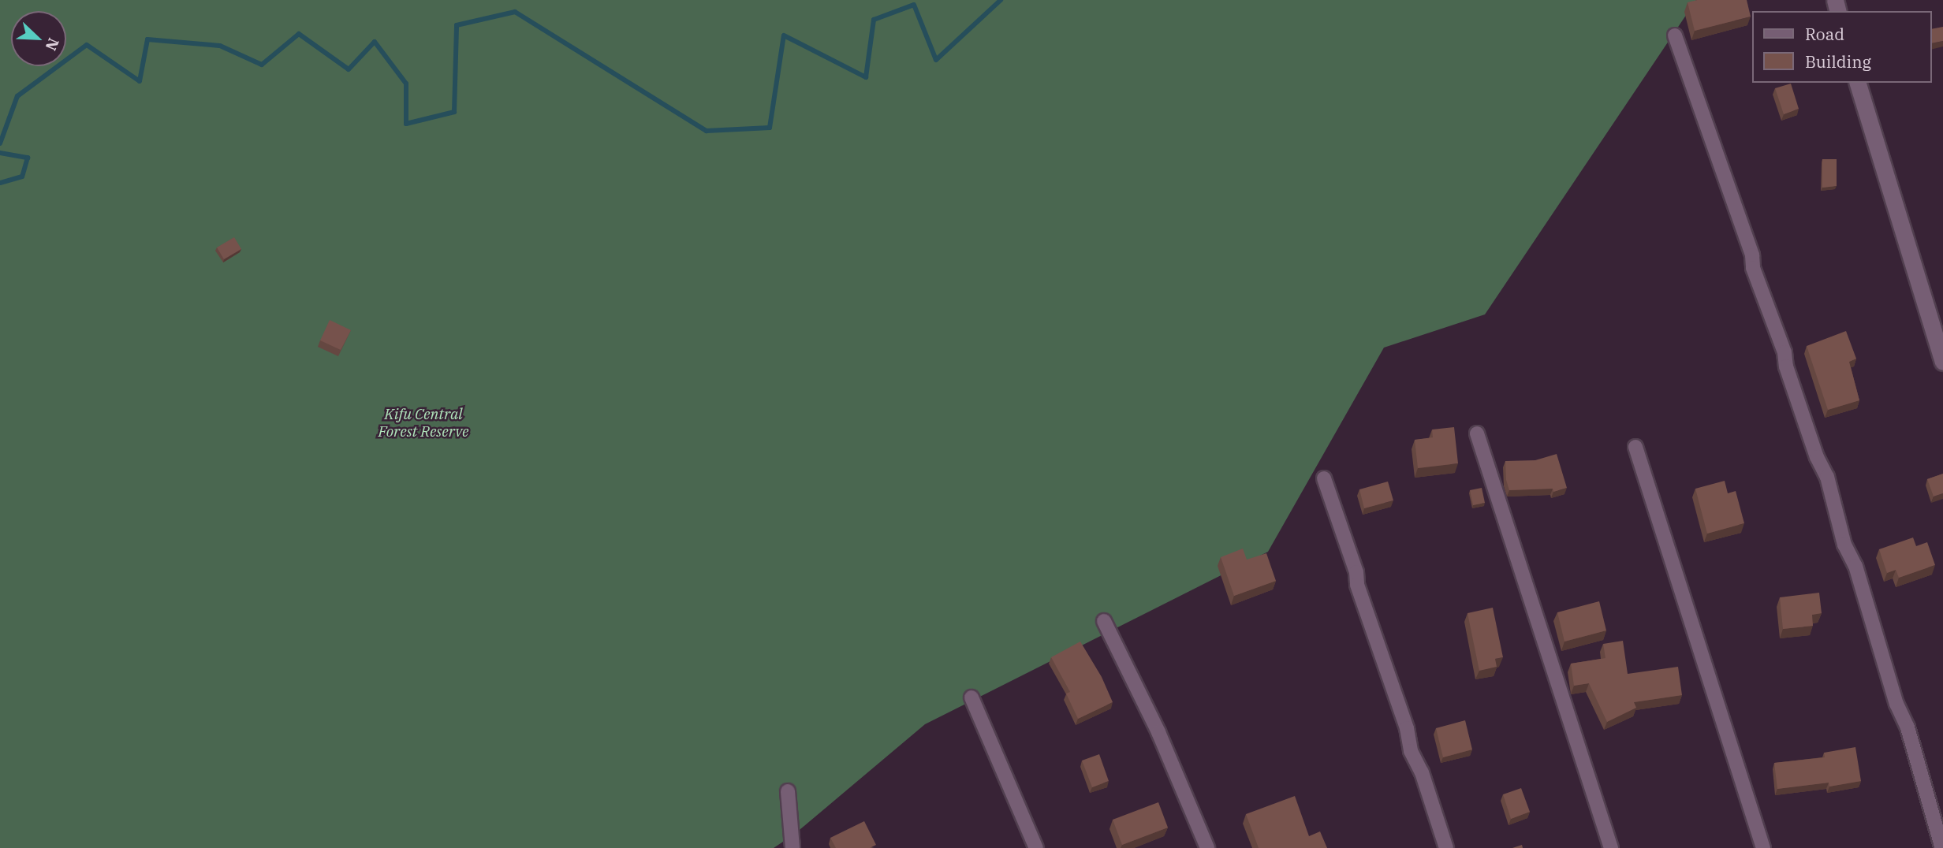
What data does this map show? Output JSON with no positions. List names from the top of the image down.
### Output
{
  "parks": ["Kifu Central Forest Reserve"],
  "legend": ["Road", "Building"],
  "north": "bottom right"
}
